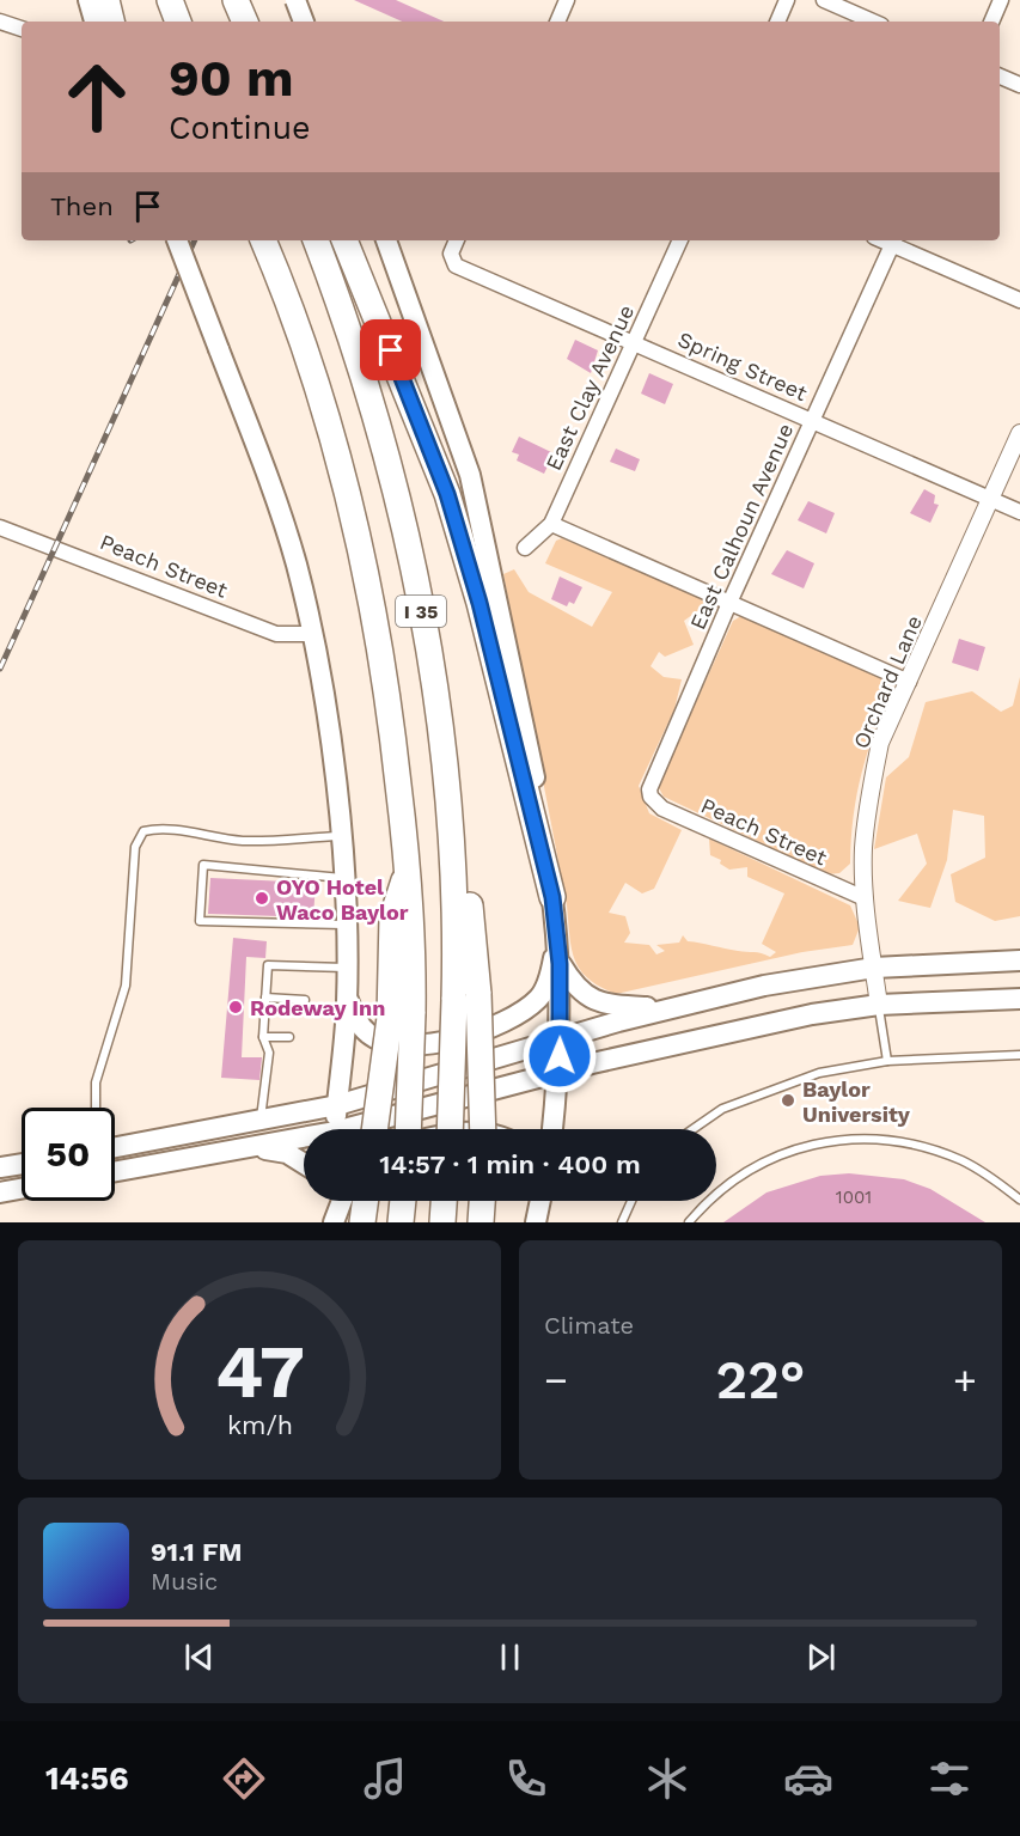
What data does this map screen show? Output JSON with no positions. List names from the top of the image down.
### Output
{
  "streets": {
    "highway": ["I 35"],
    "street": [
      "Spring Street",
      "East Clay Avenue",
      "East Calhoun Avenue",
      "Peach Street",
      "Orchard Lane"
    ]
  },
  "crossings": [
    ["Spring Street", "East Clay Avenue"],
    ["Spring Street", "East Calhoun Avenue"],
    ["Spring Street", "Orchard Lane"],
    ["East Calhoun Avenue", "Peach Street"],
    ["Peach Street", "Orchard Lane"]
  ],
  "places": ["OYO Hotel Waco Baylor", "Rodeway Inn", "Baylor University"],
  "house_numbers": ["1001"],
  "page": {
    "turn": ["90 m", "Continue"],
    "then": "Then",
    "limit": "50",
    "trip": "14:57 · 1 min · 400 m",
    "tile": "Climate",
    "heat": ["−", "22°", "+"],
    "song": ["91.1 FM", "Music"],
    "tabs": "14:56",
    "gauge": ["47", "km/h"]
  }
}
